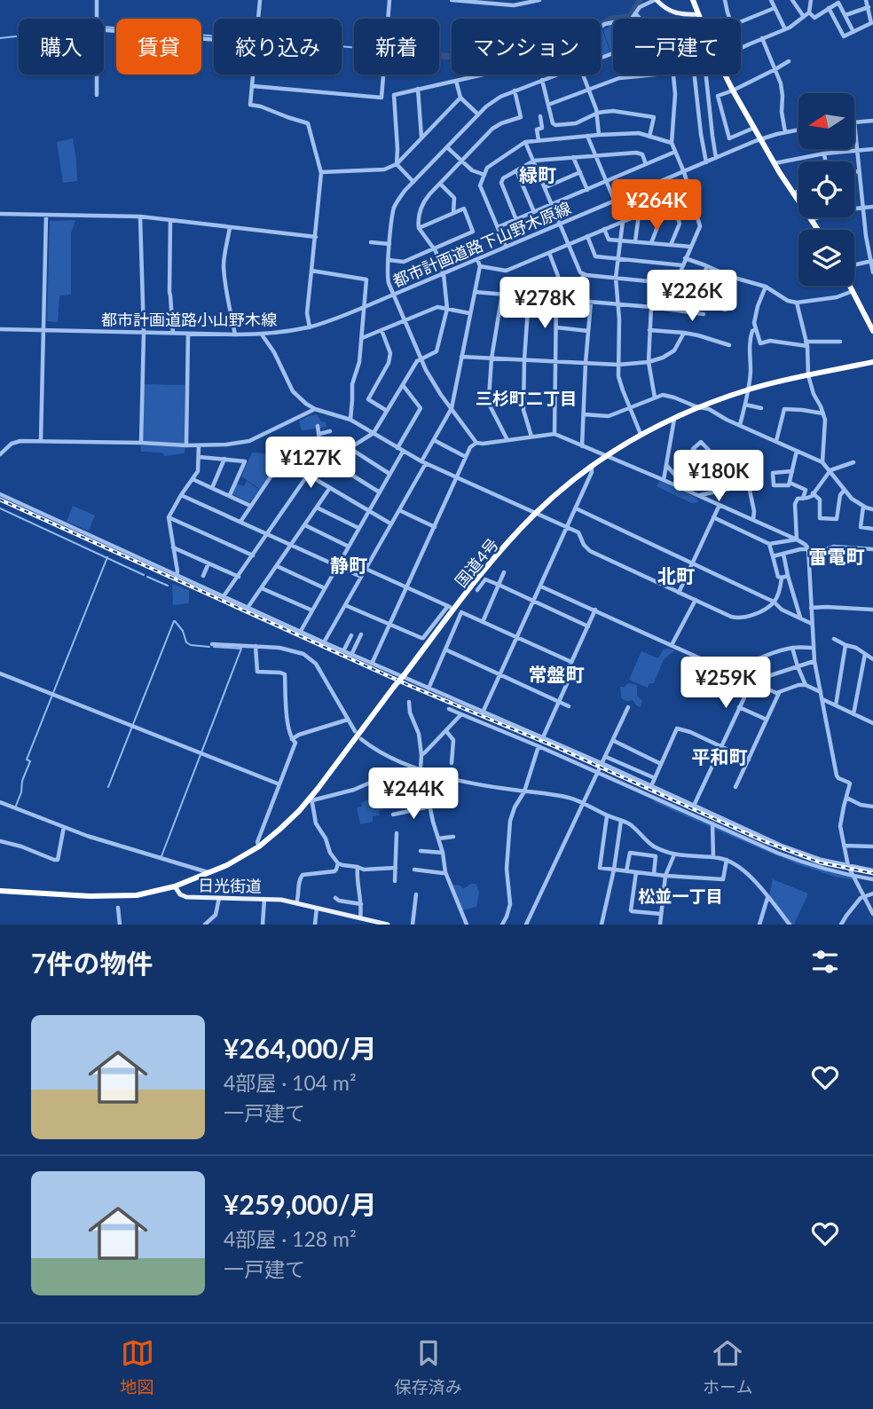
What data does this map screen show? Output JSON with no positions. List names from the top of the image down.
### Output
{
  "streets": {
    "highway": ["国道4号", "日光街道"],
    "street": ["都市計画道路下山野木原線", "都市計画道路小山野木線"]
  },
  "crossings": [
    ["都市計画道路下山野木原線", "都市計画道路小山野木線"],
    ["国道4号", "日光街道"]
  ],
  "districts": [
    "緑町",
    "三杉町二丁目",
    "雷電町",
    "静町",
    "北町",
    "常盤町",
    "平和町",
    "松並一丁目"
  ],
  "north": "left",
  "page": {
    "chip": [
      "購入",
      "賃貸",
      "絞り込み",
      "新着",
      "マンション",
      "一戸建て"
    ],
    "price": [
      "¥264K",
      "¥226K",
      "¥278K",
      "¥127K",
      "¥180K",
      "¥259K",
      "¥244K"
    ],
    "heading": "7件の物件",
    "list": [
      {
        "name": "¥264,000/月",
        "note": "4部屋 · 104 m² · 一戸建て"
      },
      {
        "name": "¥259,000/月",
        "note": "4部屋 · 128 m² · 一戸建て"
      }
    ],
    "tabs": ["地図", "保存済み", "ホーム"]
  }
}
